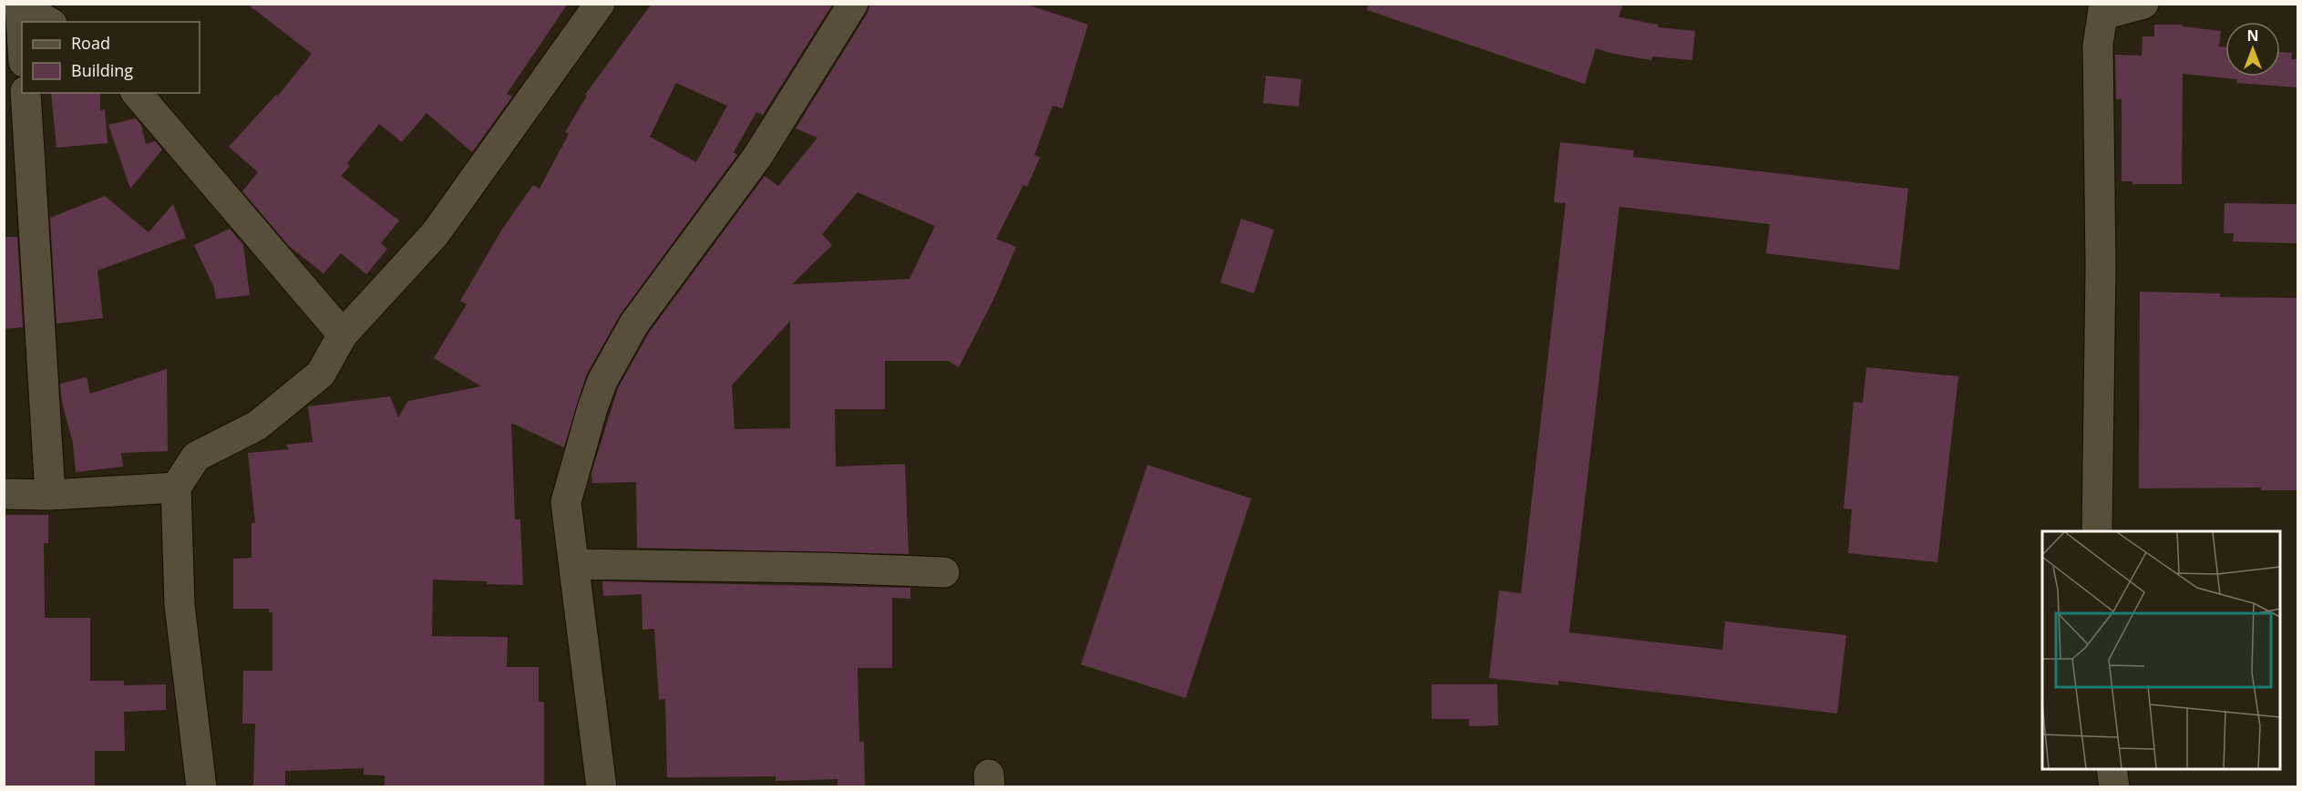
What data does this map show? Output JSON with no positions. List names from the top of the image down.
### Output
{
  "legend": ["Road", "Building"],
  "north": "top"
}
